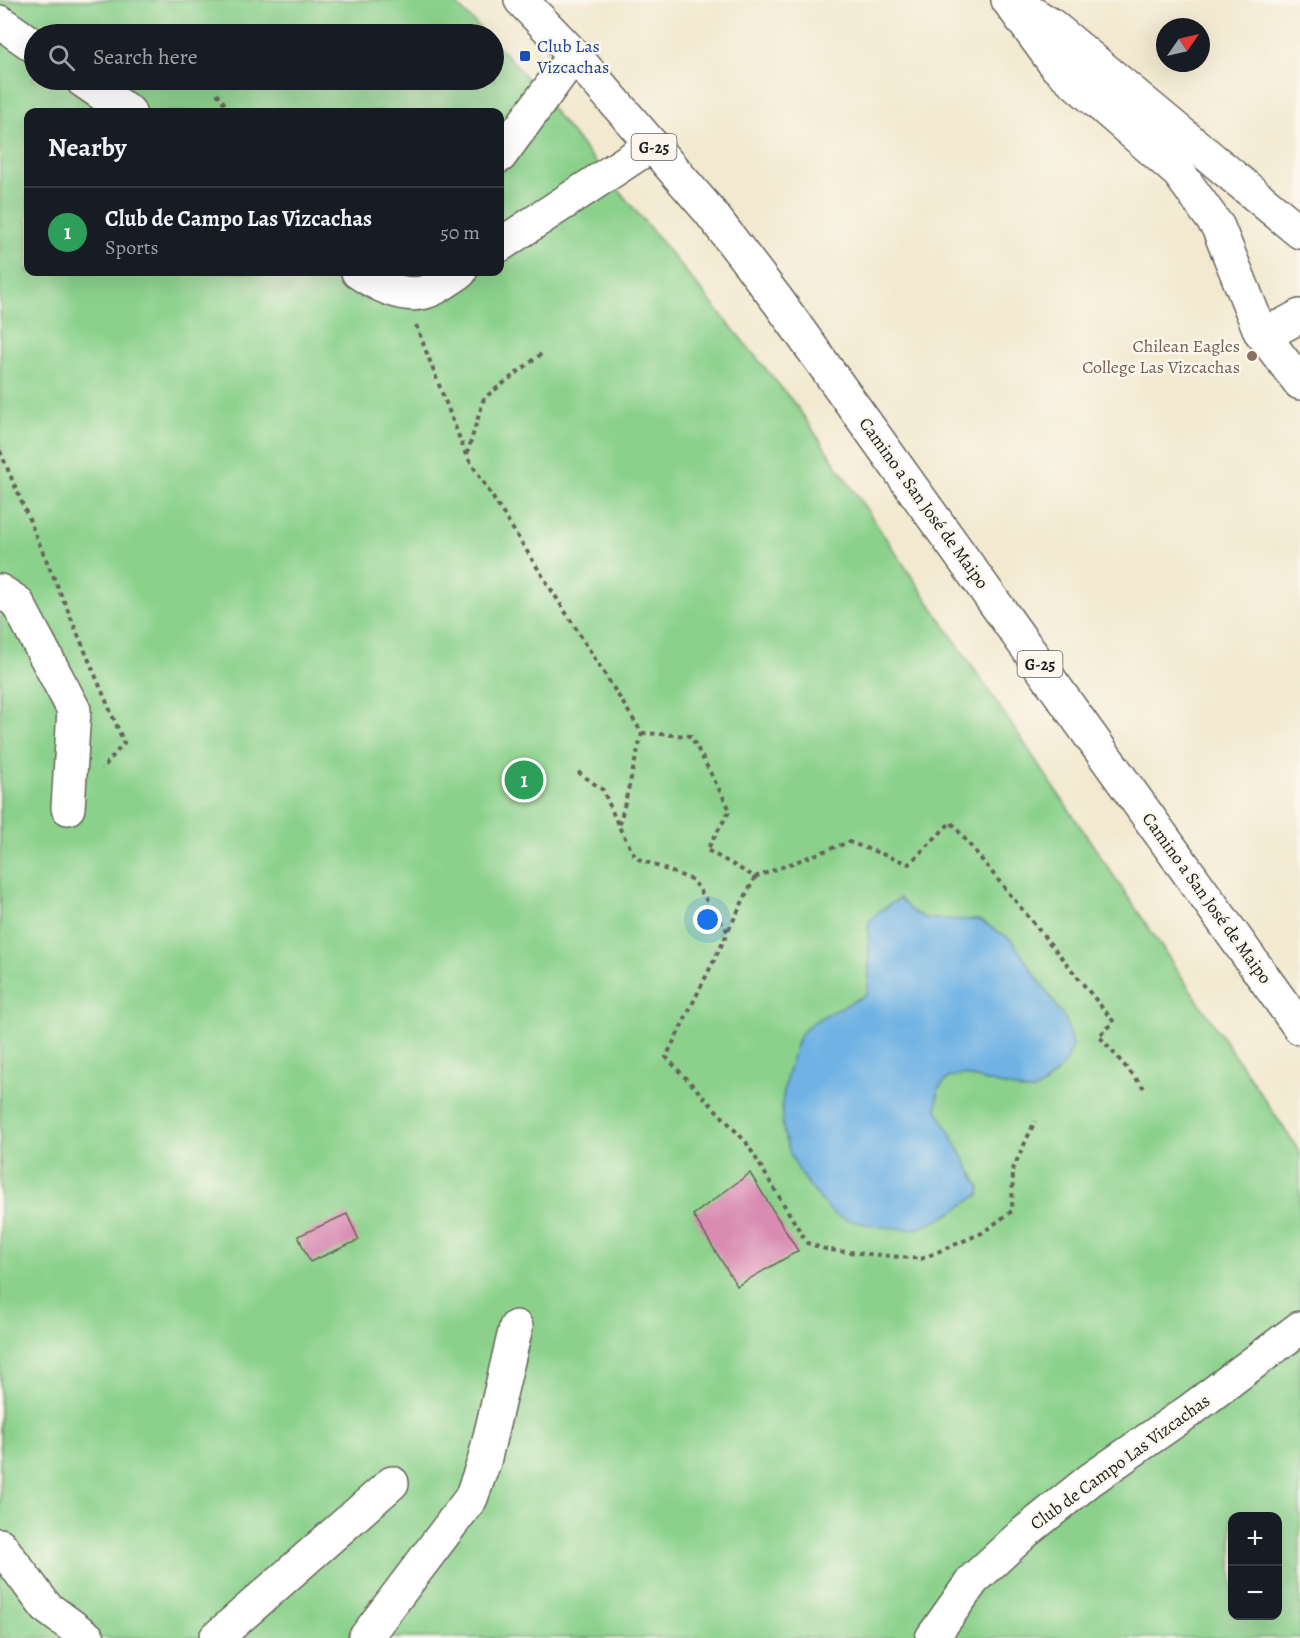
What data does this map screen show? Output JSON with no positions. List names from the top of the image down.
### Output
{
  "streets": {
    "main road": ["G-25", "Camino a San José de Maipo", "Club de Campo Las Vizcachas"]
  },
  "places": {
    "transit": ["Club Las Vizcachas"],
    "other": ["Chilean Eagles College Las Vizcachas"]
  },
  "north": "top right",
  "page": {
    "search": "Search here",
    "heading": "Nearby",
    "list": [
      {
        "mark": "1",
        "name": "Club de Campo Las Vizcachas",
        "note": "Sports",
        "value": "50 m"
      }
    ],
    "pins": "1",
    "map_buttons": ["+", "−"]
  }
}
